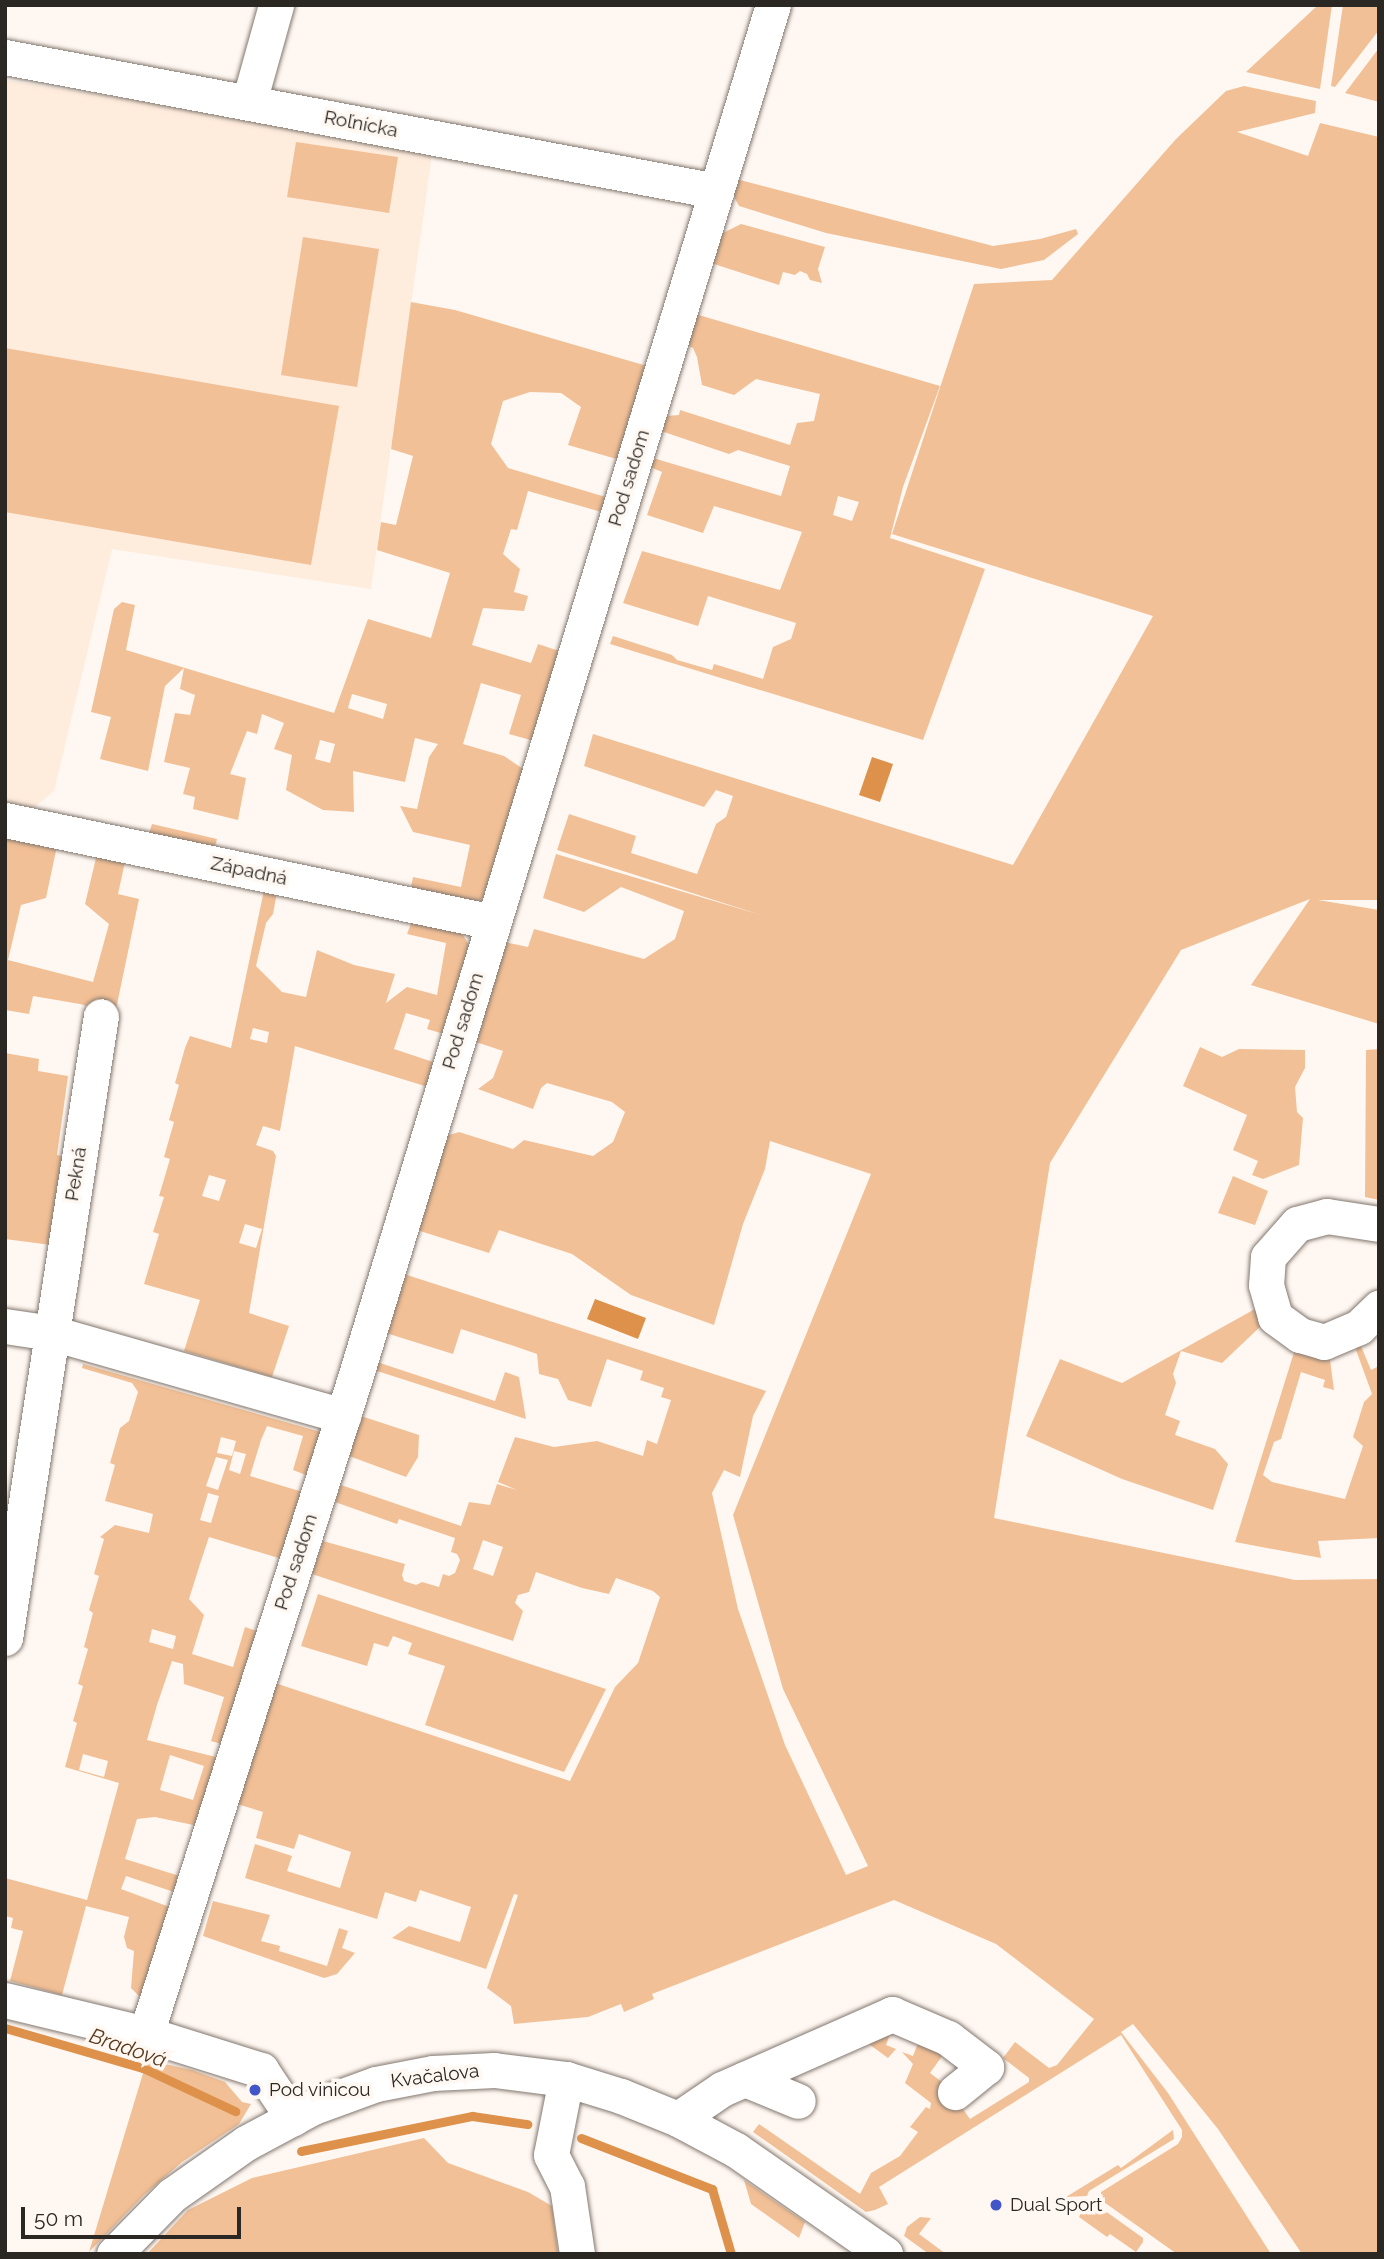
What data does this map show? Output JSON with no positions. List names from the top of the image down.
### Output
{
  "streets": {
    "street": [
      "Roľnícka",
      "Pod sadom",
      "Západná",
      "Pekná",
      "Kvačalova"
    ]
  },
  "crossings": [
    ["Roľnícka", "Pod sadom"],
    ["Pod sadom", "Západná"]
  ],
  "water": ["Bradová"],
  "places": ["Pod vinicou", "Dual Sport"],
  "scale_bar": "50 m"
}
